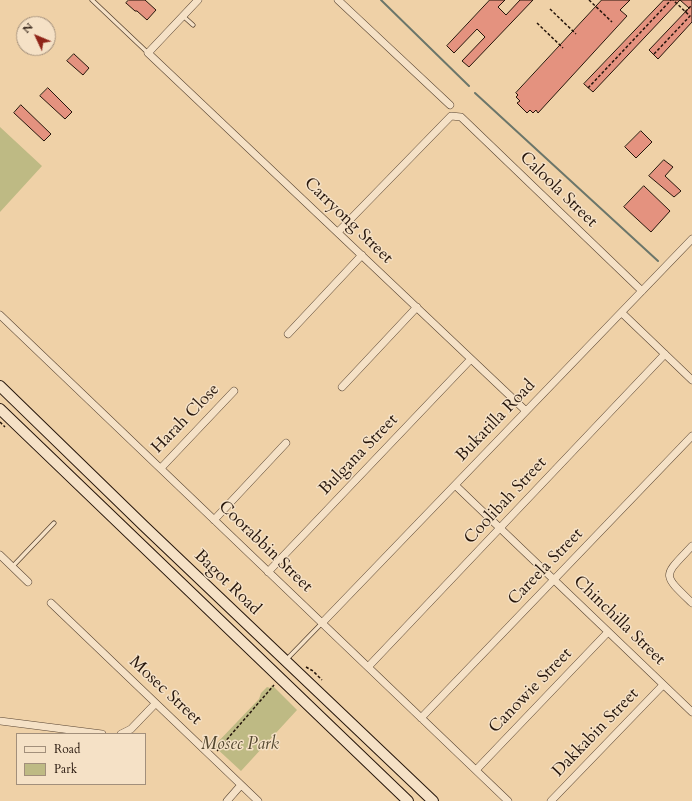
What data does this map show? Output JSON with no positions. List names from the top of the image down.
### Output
{
  "streets": {
    "main road": ["Bagot Road"],
    "street": [
      "Caloola Street",
      "Carryong Street",
      "Harah Close",
      "Bukatilla Road",
      "Bulgana Street",
      "Coolibah Street",
      "Coorabbin Street",
      "Careela Street",
      "Chinchilla Street",
      "Mosec Street",
      "Canowie Street",
      "Dakkabin Street"
    ]
  },
  "crossings": [
    ["Caloola Street", "Carryong Street"],
    ["Caloola Street", "Bukatilla Road"],
    ["Carryong Street", "Bukatilla Road"],
    ["Carryong Street", "Bulgana Street"],
    ["Harah Close", "Coorabbin Street"],
    ["Bukatilla Road", "Coorabbin Street"],
    ["Bukatilla Road", "Chinchilla Street"],
    ["Bulgana Street", "Coorabbin Street"],
    ["Coolibah Street", "Coorabbin Street"],
    ["Coolibah Street", "Chinchilla Street"],
    ["Coorabbin Street", "Careela Street"],
    ["Coorabbin Street", "Canowie Street"],
    ["Careela Street", "Chinchilla Street"],
    ["Chinchilla Street", "Canowie Street"],
    ["Chinchilla Street", "Dakkabin Street"]
  ],
  "parks": ["Mosec Park"],
  "legend": ["Road", "Park"],
  "north": "top left"
}
